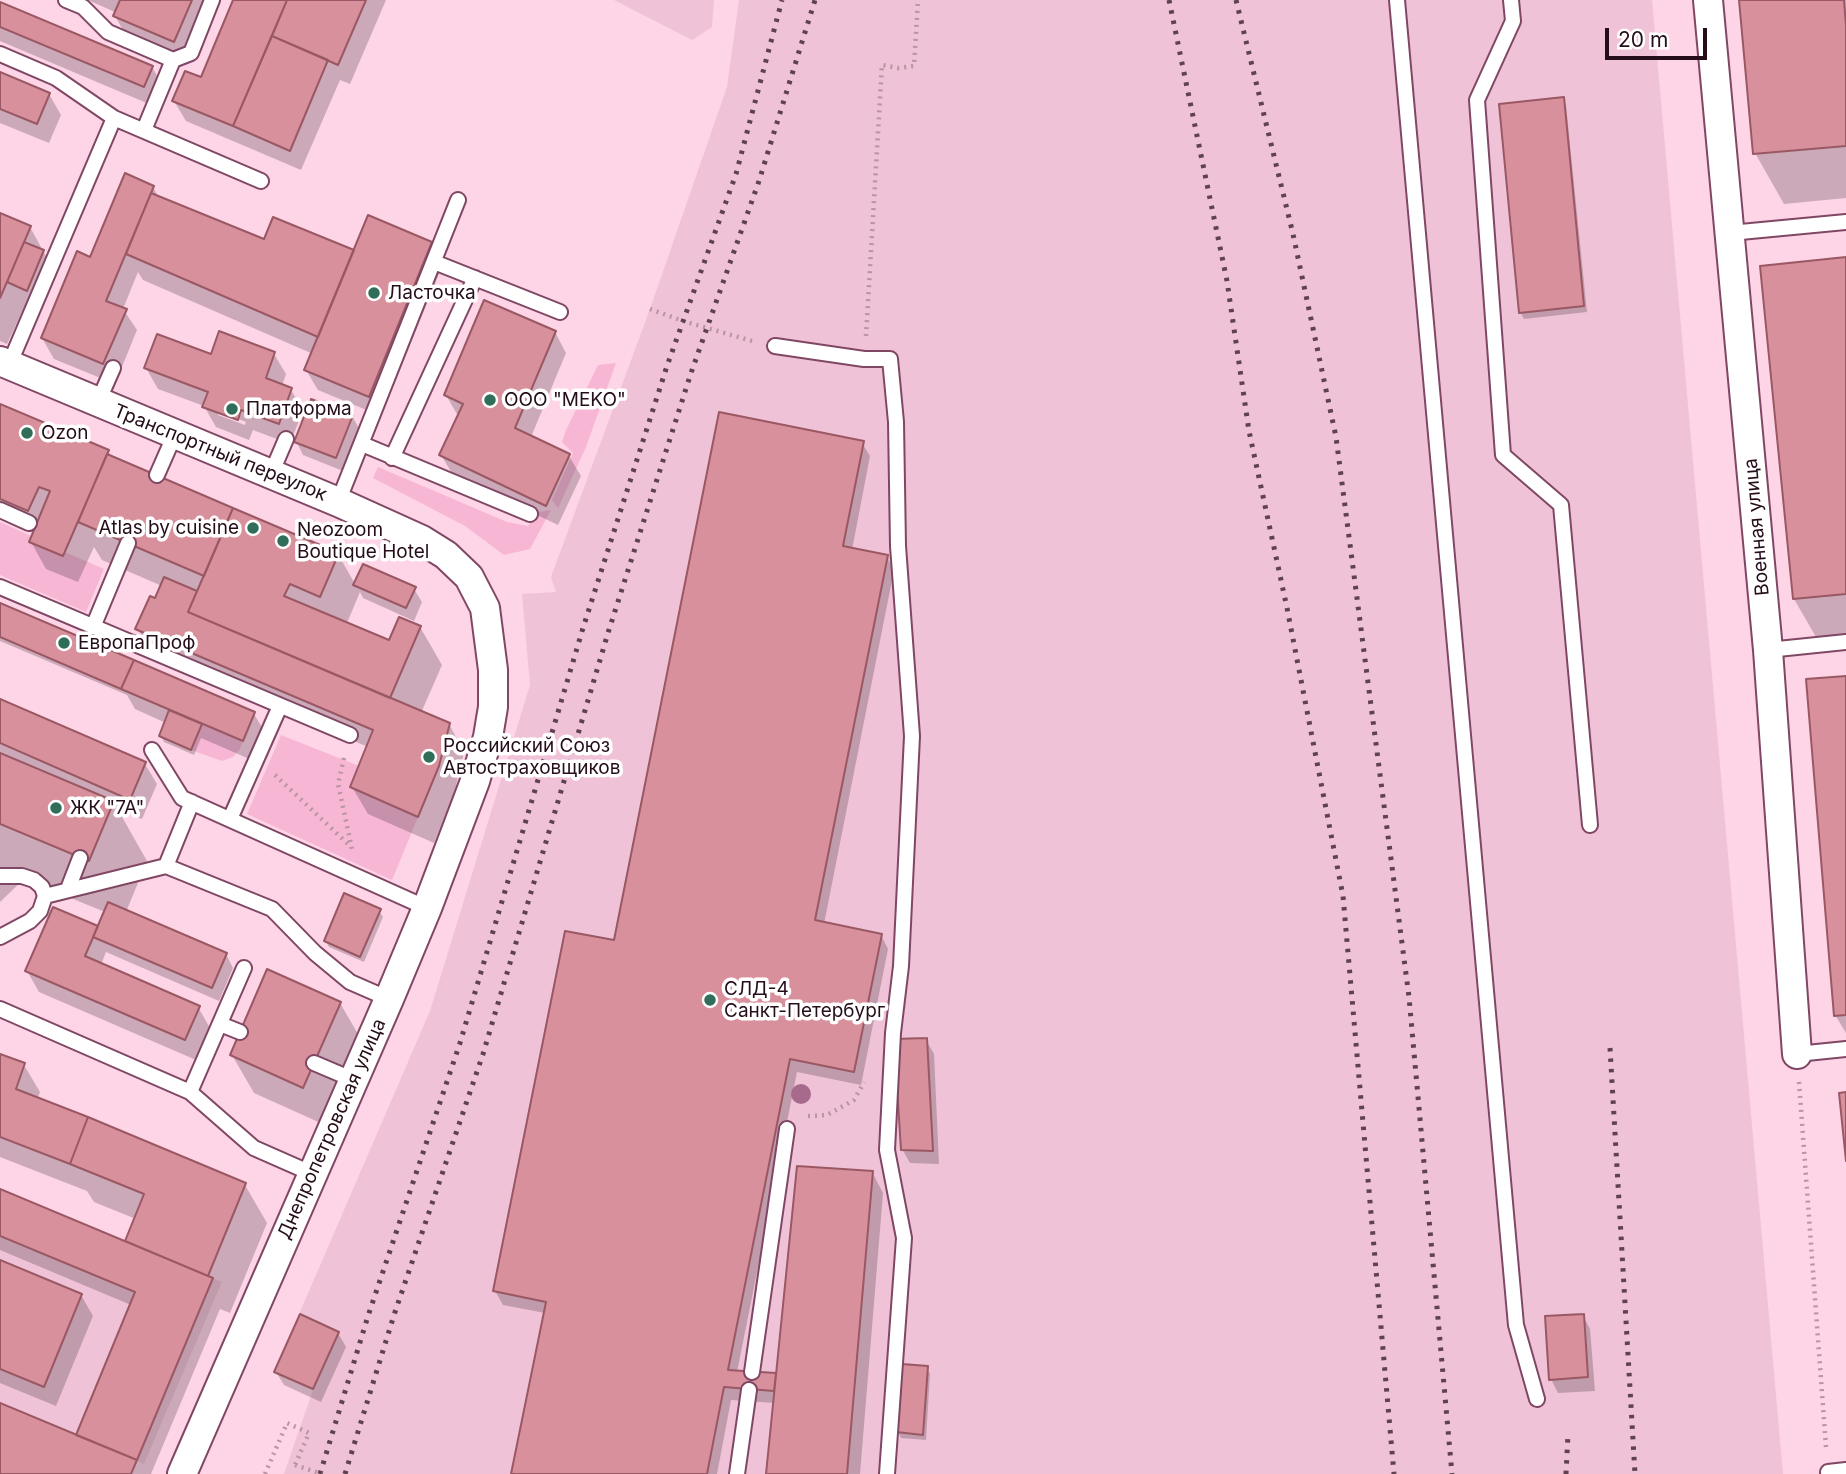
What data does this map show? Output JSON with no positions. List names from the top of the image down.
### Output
{
  "streets": {
    "street": ["Транспортный переулок", "Военная улица", "Днепропетровская улица"]
  },
  "crossings": [
    ["Транспортный переулок", "Днепропетровская улица"]
  ],
  "places": [
    "Ласточка",
    "OOO \"MEKO\"",
    "Платформа",
    "Ozon",
    "Atlas by cuisine",
    "Neozoom Boutique Hotel",
    "ЕвропаПроф",
    "Российский Союз Автостраховщиков",
    "ЖК \"7А\"",
    "СЛД-4 Санкт-Петербург"
  ],
  "scale_bar": "20 m"
}
